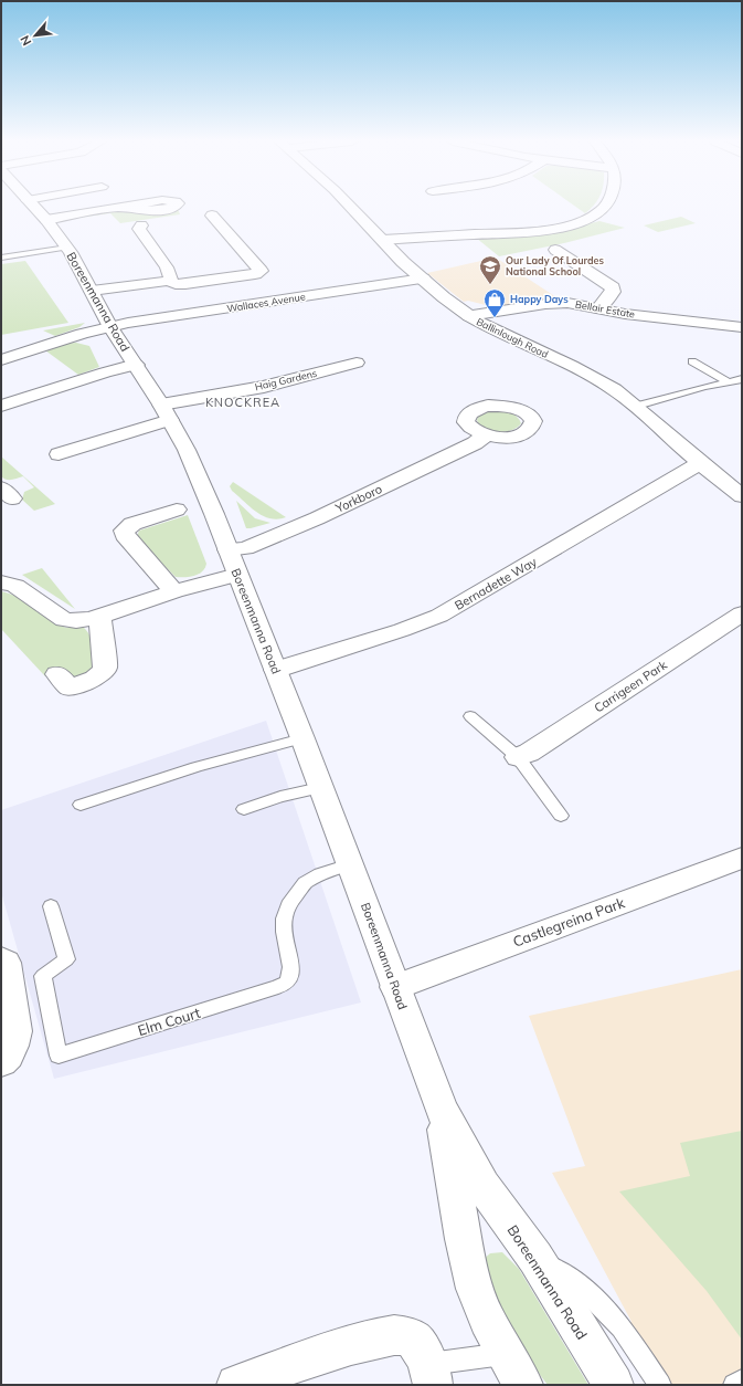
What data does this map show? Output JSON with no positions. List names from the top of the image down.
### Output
{
  "streets": {
    "street": [
      "Boreenmanna Road",
      "Wallaces Avenue",
      "Bellair Estate",
      "Ballinlough Road",
      "Haig Gardens",
      "Yorkboro",
      "Bernadette Way",
      "Carrigeen Park",
      "Castlegreina Park"
    ],
    "lane": ["Elm Court"]
  },
  "crossings": [
    ["Boreenmanna Road", "Wallaces Avenue"],
    ["Boreenmanna Road", "Haig Gardens"],
    ["Boreenmanna Road", "Yorkboro"],
    ["Boreenmanna Road", "Bernadette Way"],
    ["Boreenmanna Road", "Castlegreina Park"],
    ["Boreenmanna Road", "Elm Court"],
    ["Wallaces Avenue", "Ballinlough Road"],
    ["Bellair Estate", "Ballinlough Road"],
    ["Ballinlough Road", "Bernadette Way"]
  ],
  "districts": ["KNOCKREA"],
  "places": {
    "school or university": ["Our Lady Of Lourdes National School"],
    "shop": ["Happy Days"]
  },
  "north": "bottom left"
}
